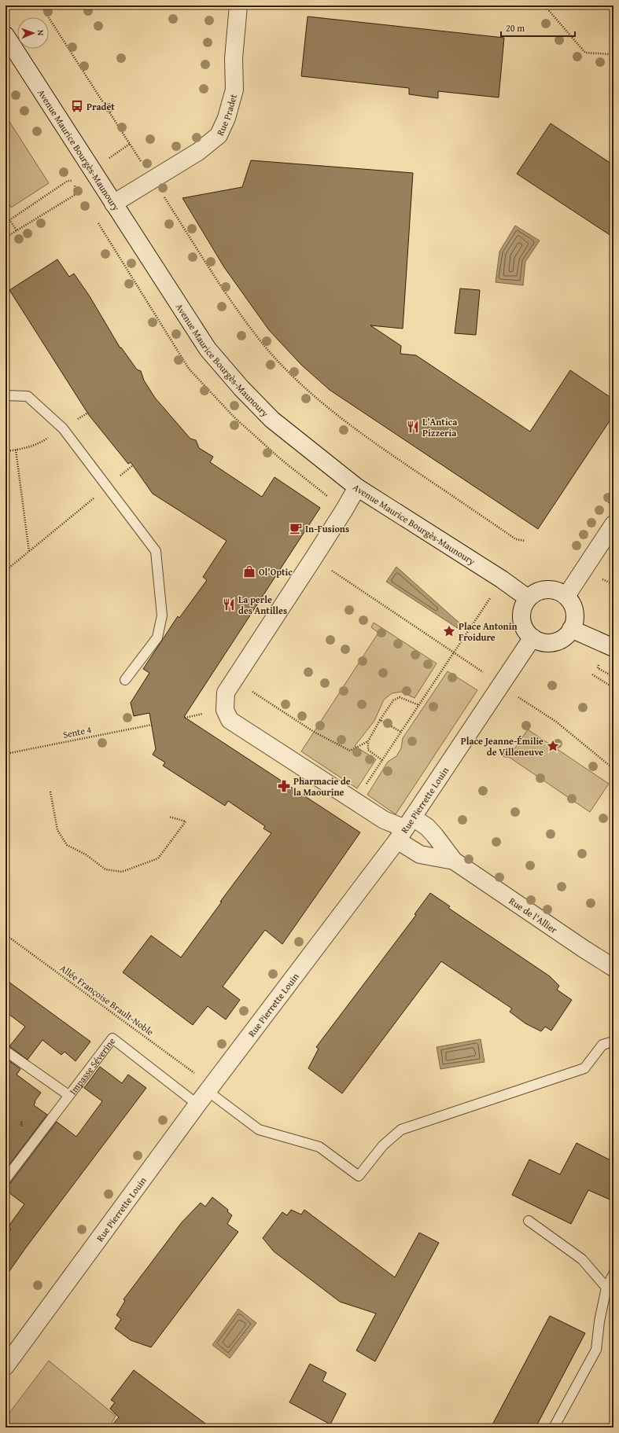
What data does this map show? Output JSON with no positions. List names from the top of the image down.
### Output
{
  "streets": {
    "street": [
      "Rue Pradet",
      "Avenue Maurice Bourgès-Maunoury",
      "Rue Pierrette Louin",
      "Rue de l'Allier"
    ],
    "lane": ["Impasse Séverine"],
    "path": ["Sente 4", "Allée Françoise Brault-Noble"]
  },
  "crossings": [
    ["Rue Pradet", "Avenue Maurice Bourgès-Maunoury"],
    ["Avenue Maurice Bourgès-Maunoury", "Rue Pierrette Louin"],
    ["Rue Pierrette Louin", "Rue de l'Allier"],
    ["Rue Pierrette Louin", "Impasse Séverine"]
  ],
  "places": {
    "bus stop": ["Pradet"],
    "restaurant": ["L'Antica Pizzeria", "La perle des Antilles"],
    "cafe": ["In-Fusions"],
    "shop": ["Ol'Optic"],
    "place": ["Place Antonin Froidure", "Place Jeanne-Émilie de Villeneuve"],
    "pharmacy": ["Pharmacie de la Maourine"]
  },
  "house_numbers": ["4"],
  "scale_bar": "20 m",
  "north": "right"
}
